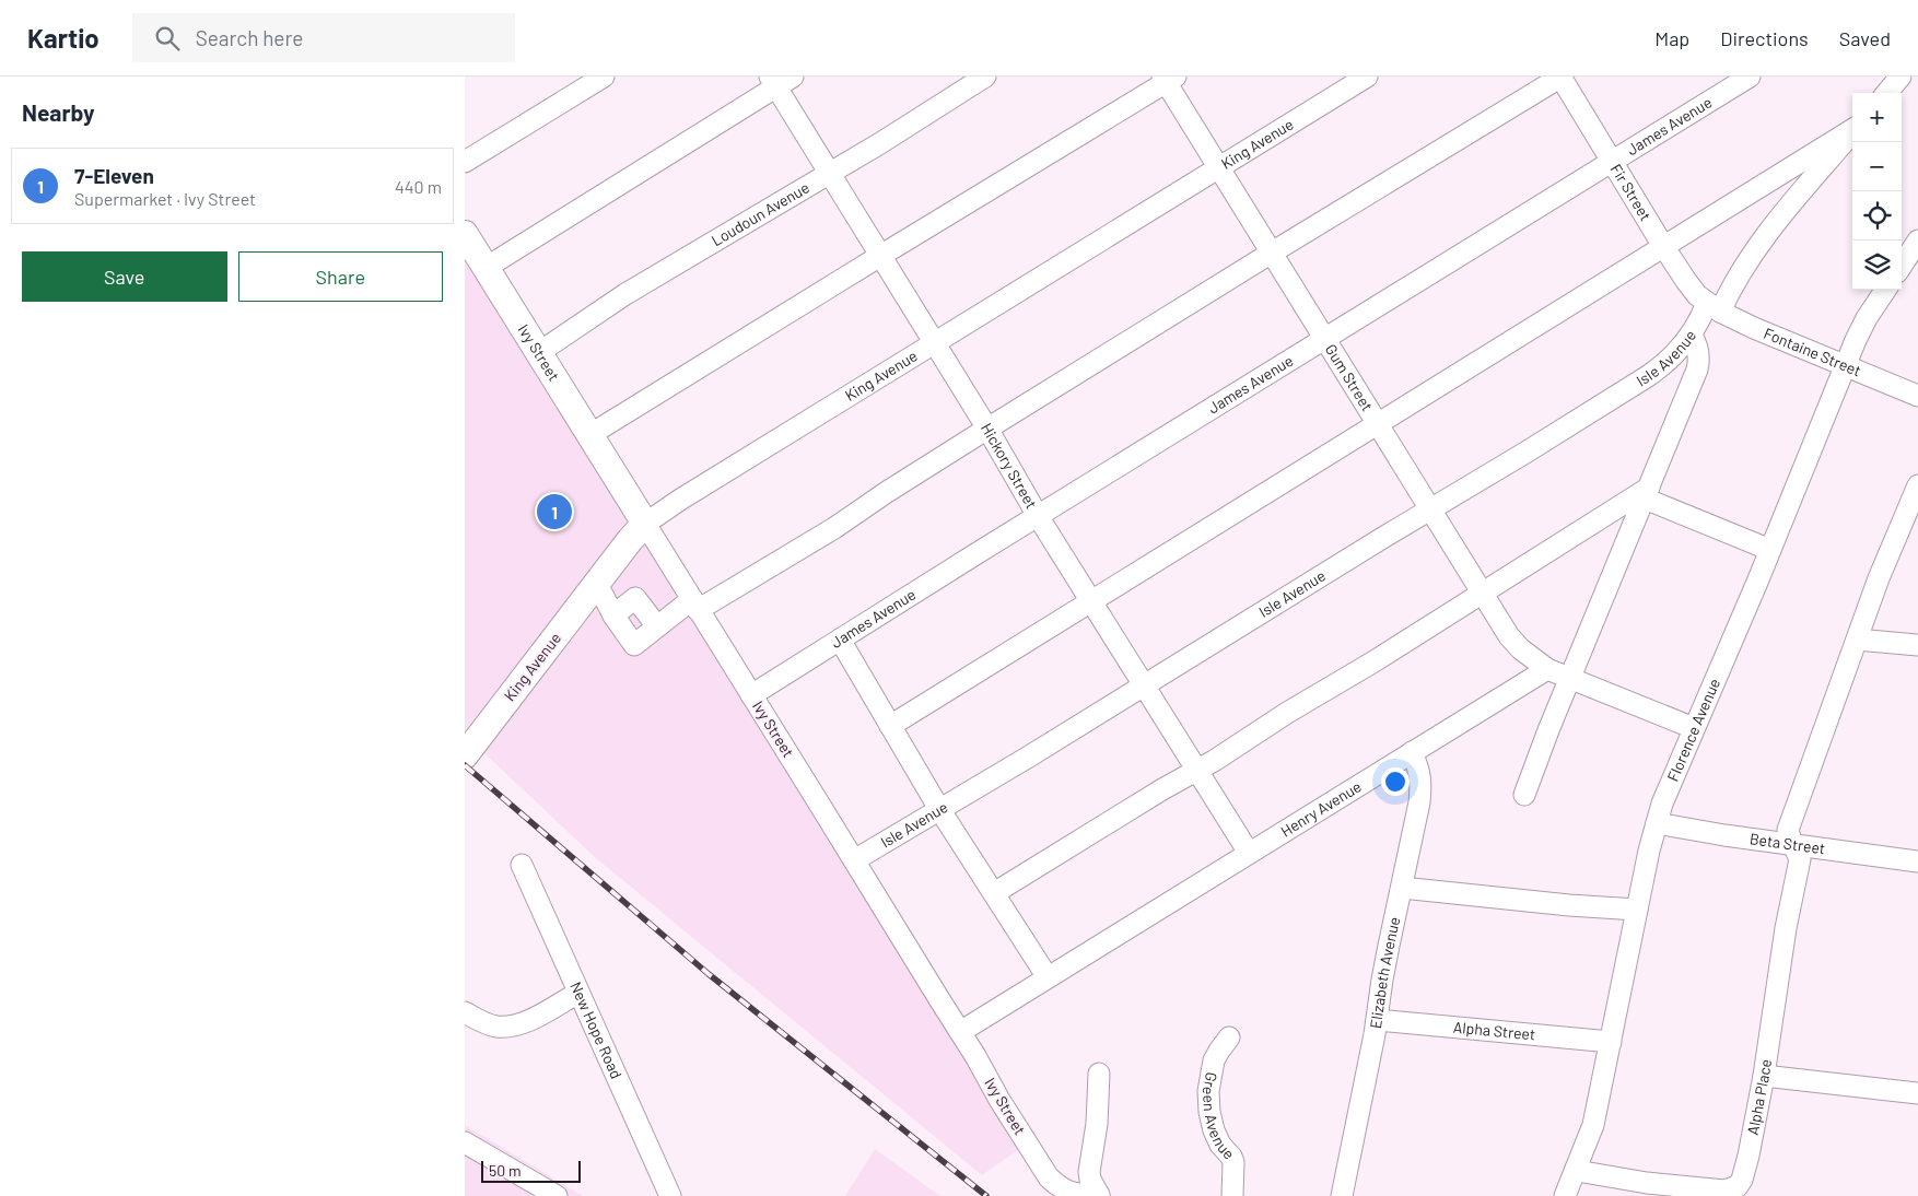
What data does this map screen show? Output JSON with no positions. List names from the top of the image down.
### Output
{
  "streets": {
    "main road": ["King Avenue", "Ivy Street"],
    "street": [
      "James Avenue",
      "Fir Street",
      "Loudoun Avenue",
      "Fontaine Street",
      "Isle Avenue",
      "Gum Street",
      "Hickory Street",
      "Florence Avenue",
      "Henry Avenue",
      "Beta Street",
      "Elizabeth Avenue",
      "New Hope Road",
      "Alpha Street",
      "Alpha Place",
      "Green Avenue"
    ]
  },
  "crossings": [
    ["James Avenue", "Fir Street"],
    ["James Avenue", "Ivy Street"],
    ["James Avenue", "Gum Street"],
    ["James Avenue", "Hickory Street"],
    ["King Avenue", "Ivy Street"],
    ["King Avenue", "Gum Street"],
    ["King Avenue", "Hickory Street"],
    ["Fir Street", "Fontaine Street"],
    ["Fir Street", "Isle Avenue"],
    ["Loudoun Avenue", "Ivy Street"],
    ["Loudoun Avenue", "Hickory Street"],
    ["Fontaine Street", "Isle Avenue"],
    ["Fontaine Street", "Florence Avenue"],
    ["Ivy Street", "Isle Avenue"],
    ["Ivy Street", "Henry Avenue"],
    ["Isle Avenue", "Gum Street"],
    ["Isle Avenue", "Hickory Street"],
    ["Gum Street", "Henry Avenue"],
    ["Hickory Street", "Henry Avenue"],
    ["Florence Avenue", "Beta Street"],
    ["Florence Avenue", "Alpha Street"],
    ["Florence Avenue", "Alpha Place"],
    ["Henry Avenue", "Elizabeth Avenue"],
    ["Beta Street", "Alpha Place"],
    ["Elizabeth Avenue", "Alpha Street"]
  ],
  "scale_bar": "50 m",
  "page": {
    "header": "Kartio",
    "search": "Search here",
    "nav": ["Map", "Directions", "Saved"],
    "heading": "Nearby",
    "map_buttons": ["+", "−"],
    "list": [
      {
        "mark": "1",
        "name": "7-Eleven",
        "note": "Supermarket · Ivy Street",
        "value": "440 m"
      }
    ],
    "buttons": ["Save", "Share"],
    "pins": "1",
    "scale": "50 m"
  }
}
